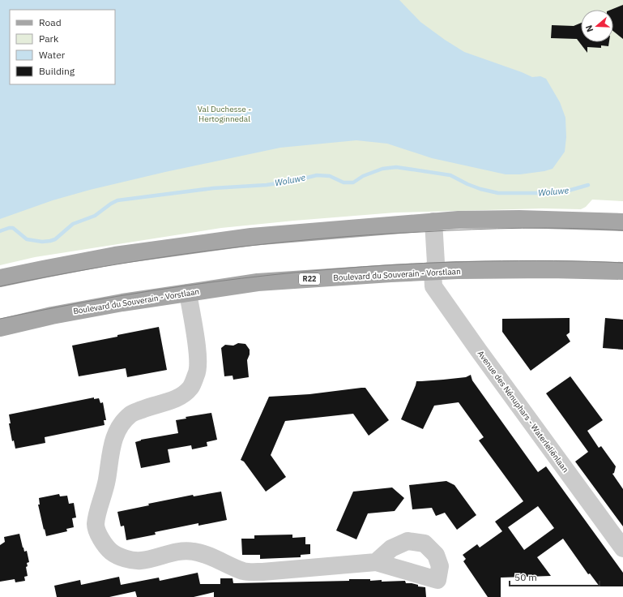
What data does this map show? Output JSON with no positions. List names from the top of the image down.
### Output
{
  "streets": {
    "main road": ["Boulevard du Souverain - Vorstlaan", "R22"],
    "street": ["Avenue des Nénuphars - Waterleliënlaan"]
  },
  "crossings": [
    ["Boulevard du Souverain - Vorstlaan", "Avenue des Nénuphars - Waterleliënlaan"]
  ],
  "water": ["Woluwe"],
  "parks": ["Val Duchesse - Hertoginnedal"],
  "legend": [
    "Road",
    "Park",
    "Water",
    "Building"
  ],
  "scale_bar": "50 m",
  "north": "left"
}
